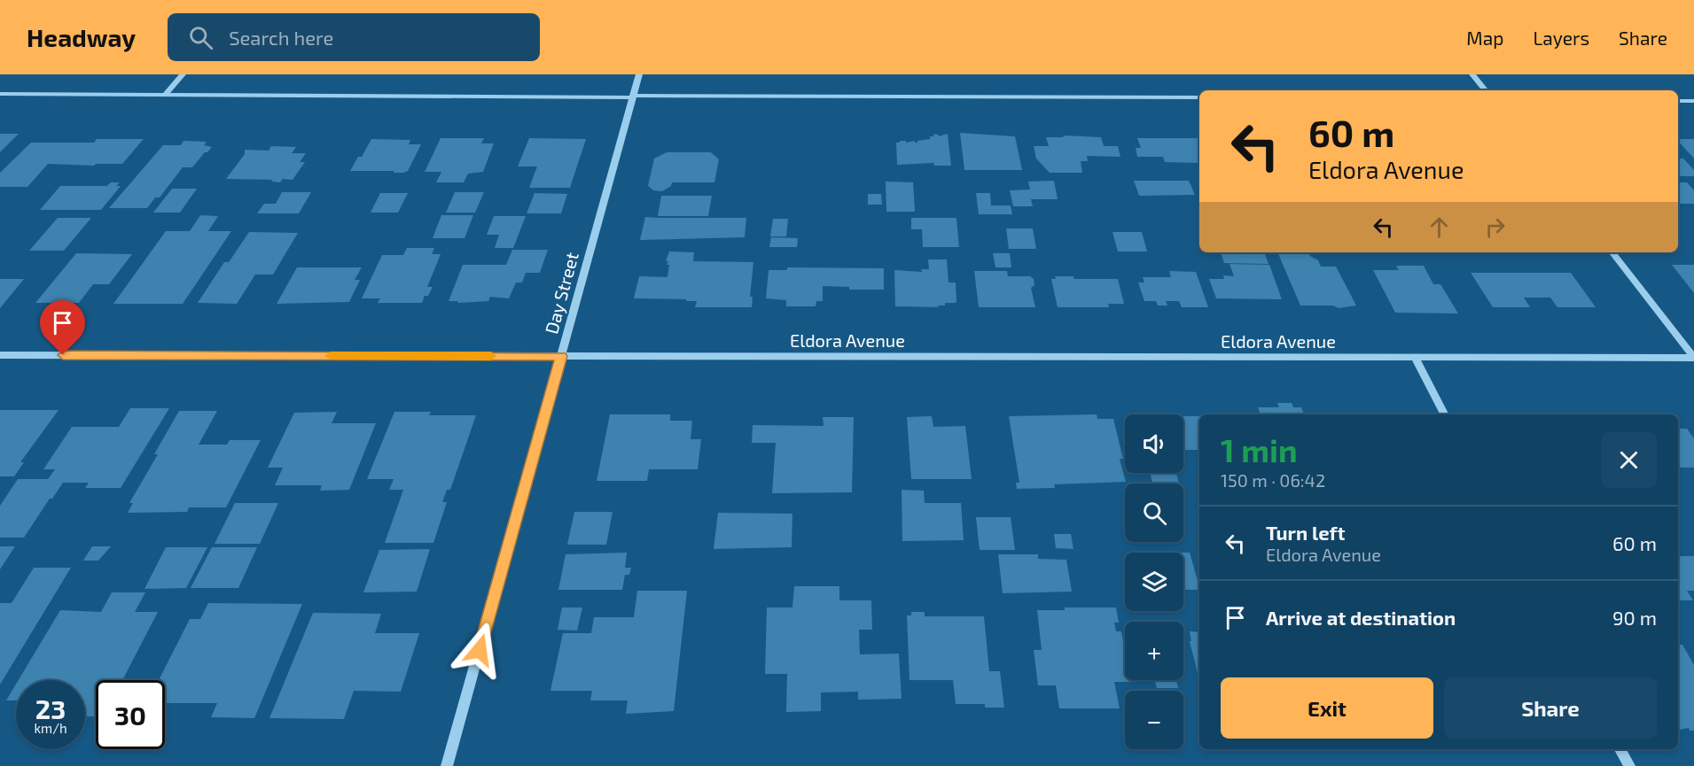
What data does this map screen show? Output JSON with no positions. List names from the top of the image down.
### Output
{
  "streets": {
    "street": ["Day Street", "Eldora Avenue"]
  },
  "crossings": [
    ["Day Street", "Eldora Avenue"]
  ],
  "page": {
    "header": "Headway",
    "search": "Search here",
    "nav": ["Map", "Layers", "Share"],
    "turn": ["60 m", "Eldora Avenue"],
    "map_buttons": ["+", "−"],
    "heading": ["1 min", "150 m · 06:42"],
    "list": [
      {
        "name": "Turn left",
        "note": "Eldora Avenue",
        "value": "60 m"
      },
      {
        "name": "Arrive at destination",
        "value": "90 m"
      }
    ],
    "buttons": ["Exit", "Share"],
    "speed": "23 km/h",
    "limit": "30"
  }
}
